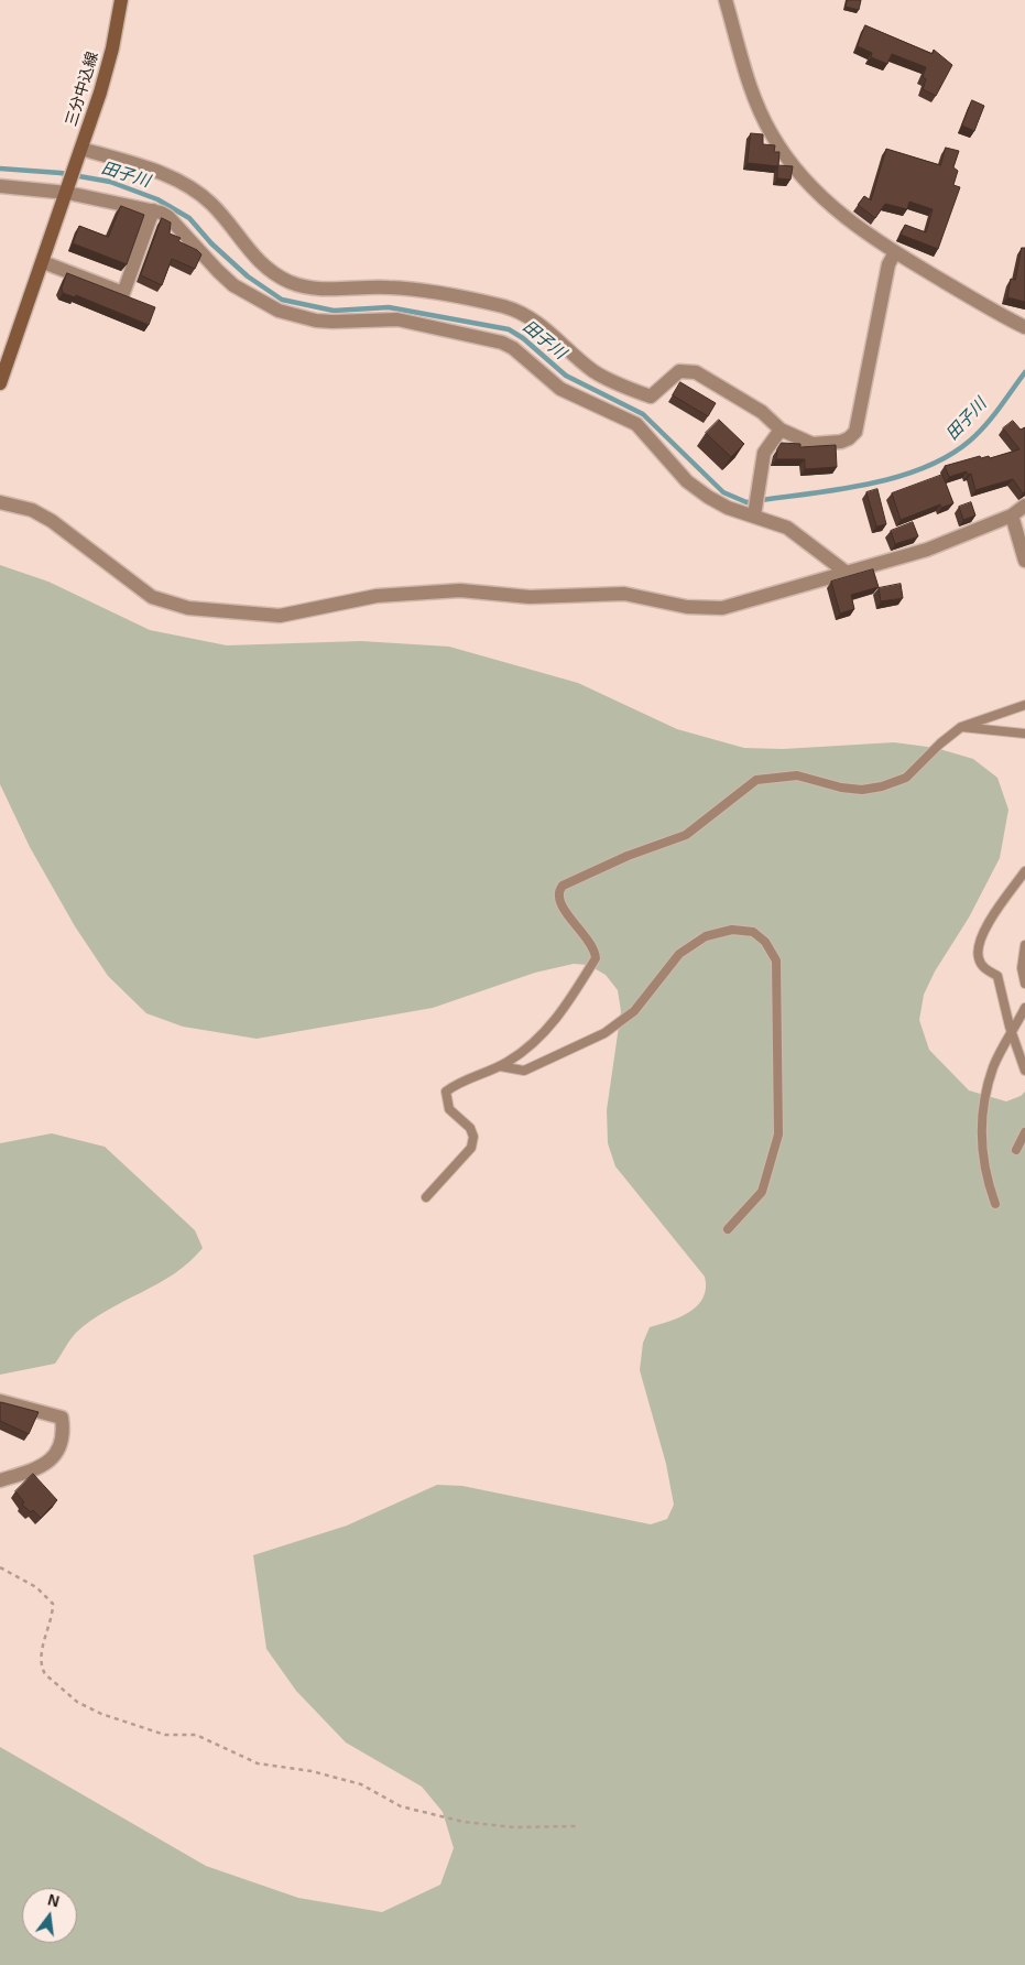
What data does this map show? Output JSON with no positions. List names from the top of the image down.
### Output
{
  "streets": {
    "main road": ["三分中込線"]
  },
  "water": ["田子川"],
  "north": "top"
}
